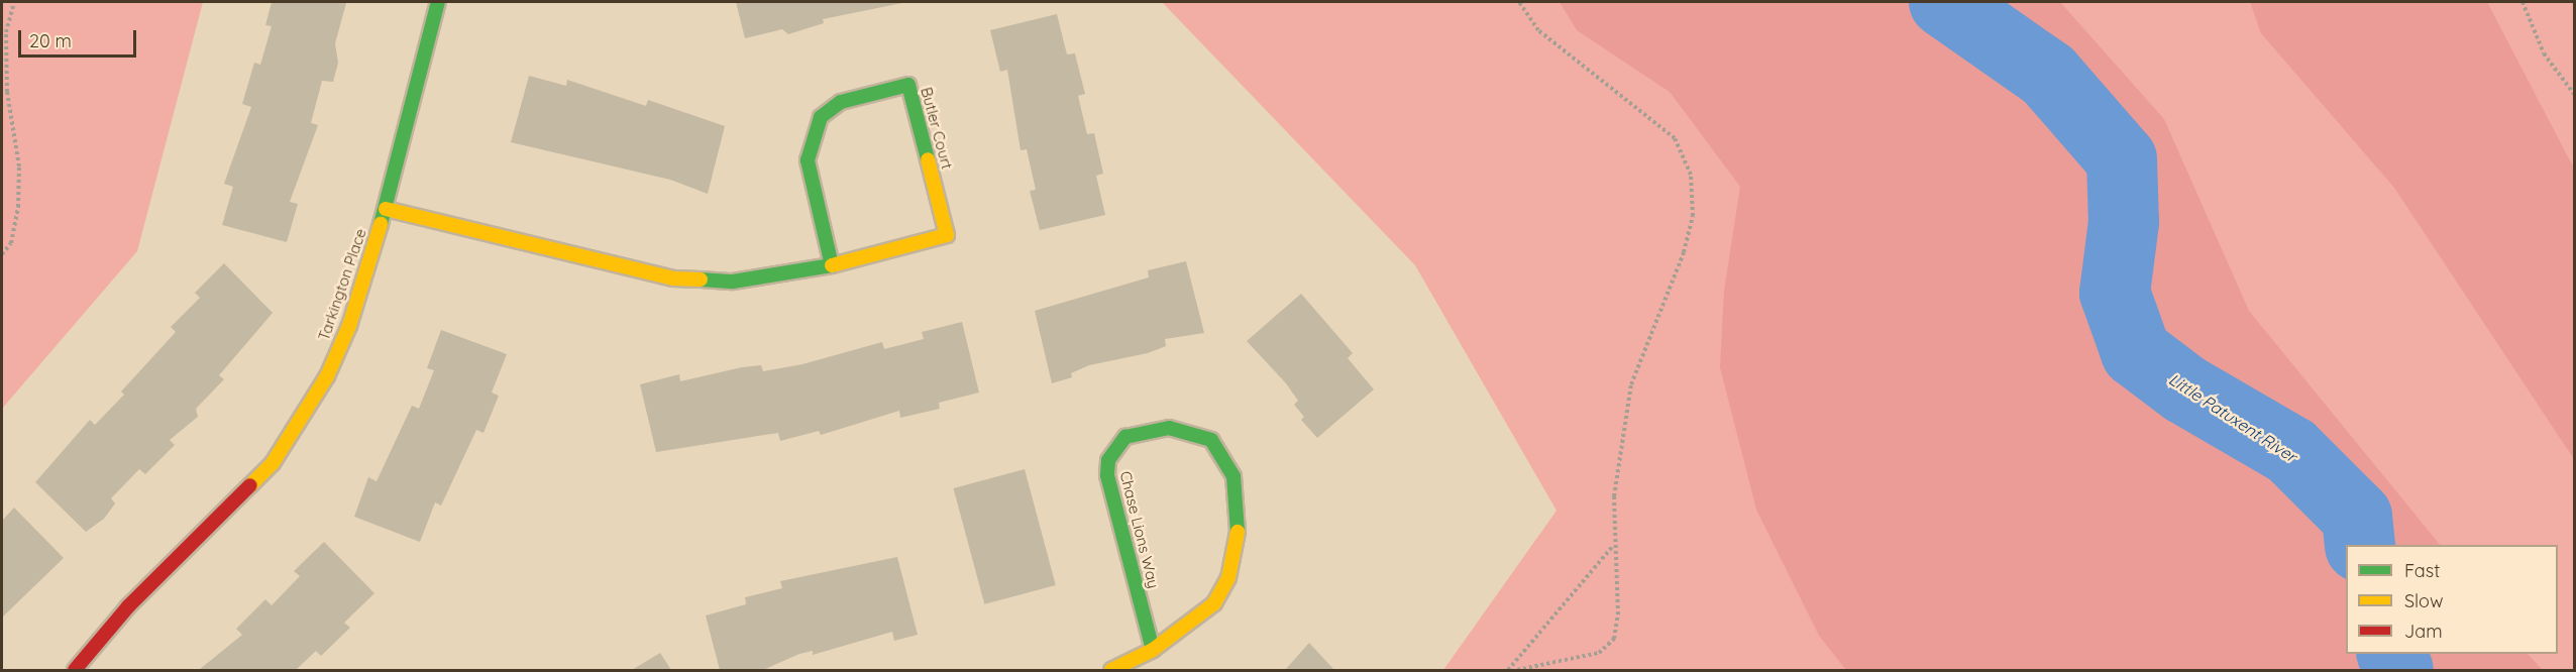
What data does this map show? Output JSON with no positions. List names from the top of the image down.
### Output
{
  "streets": {
    "street": ["Butler Court", "Tarkington Place", "Chase Lions Way"]
  },
  "crossings": [
    ["Butler Court", "Tarkington Place"]
  ],
  "water": ["Little Patuxent River"],
  "legend": ["Fast", "Slow", "Jam"],
  "scale_bar": "20 m"
}
